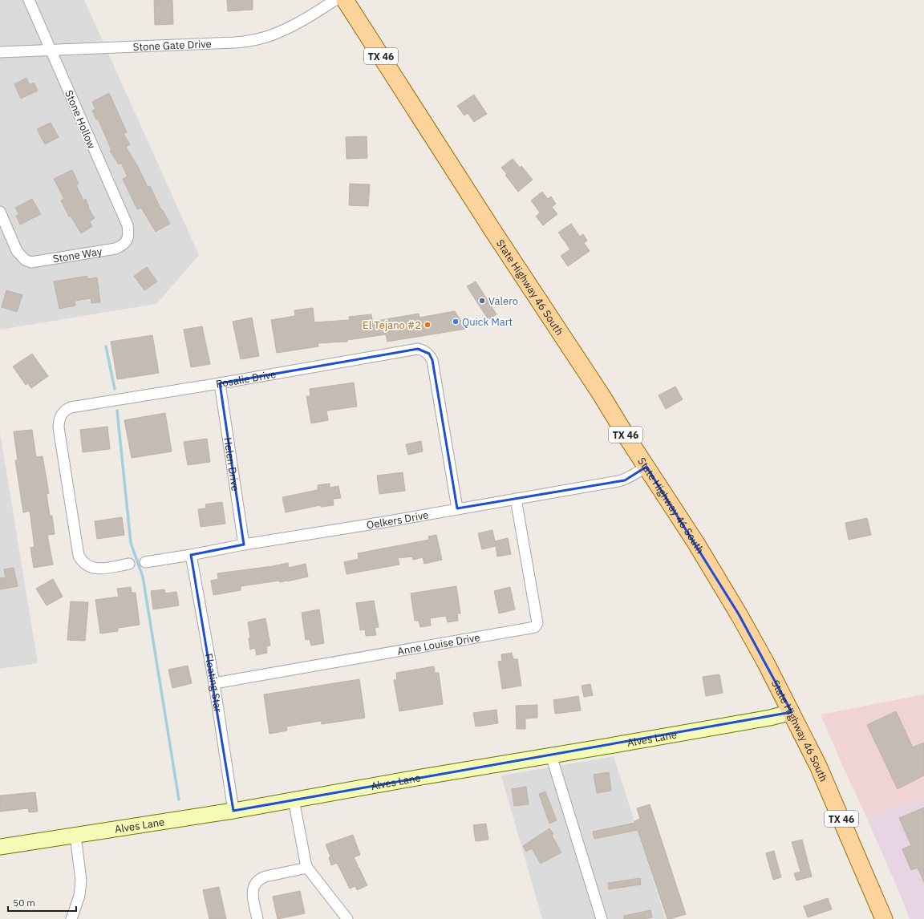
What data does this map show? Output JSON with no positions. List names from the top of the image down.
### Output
{
  "streets": {
    "main road": ["TX 46", "State Highway 46 South"],
    "street": [
      "Stone Gate Drive",
      "Stone Hollow",
      "Stone Way",
      "Rosalie Drive",
      "Helen Drive",
      "Oelkers Drive",
      "Anne Louise Drive",
      "Floating Star",
      "Alves Lane"
    ]
  },
  "crossings": [
    ["Stone Gate Drive", "Stone Hollow"],
    ["Stone Hollow", "Stone Way"],
    ["State Highway 46 South", "Oelkers Drive"],
    ["State Highway 46 South", "Alves Lane"],
    ["Rosalie Drive", "Helen Drive"],
    ["Rosalie Drive", "Oelkers Drive"],
    ["Helen Drive", "Oelkers Drive"],
    ["Oelkers Drive", "Anne Louise Drive"],
    ["Oelkers Drive", "Floating Star"],
    ["Anne Louise Drive", "Floating Star"],
    ["Floating Star", "Alves Lane"]
  ],
  "places": ["Valero", "Quick Mart", "El Tejano #2"],
  "scale_bar": "50 m"
}
